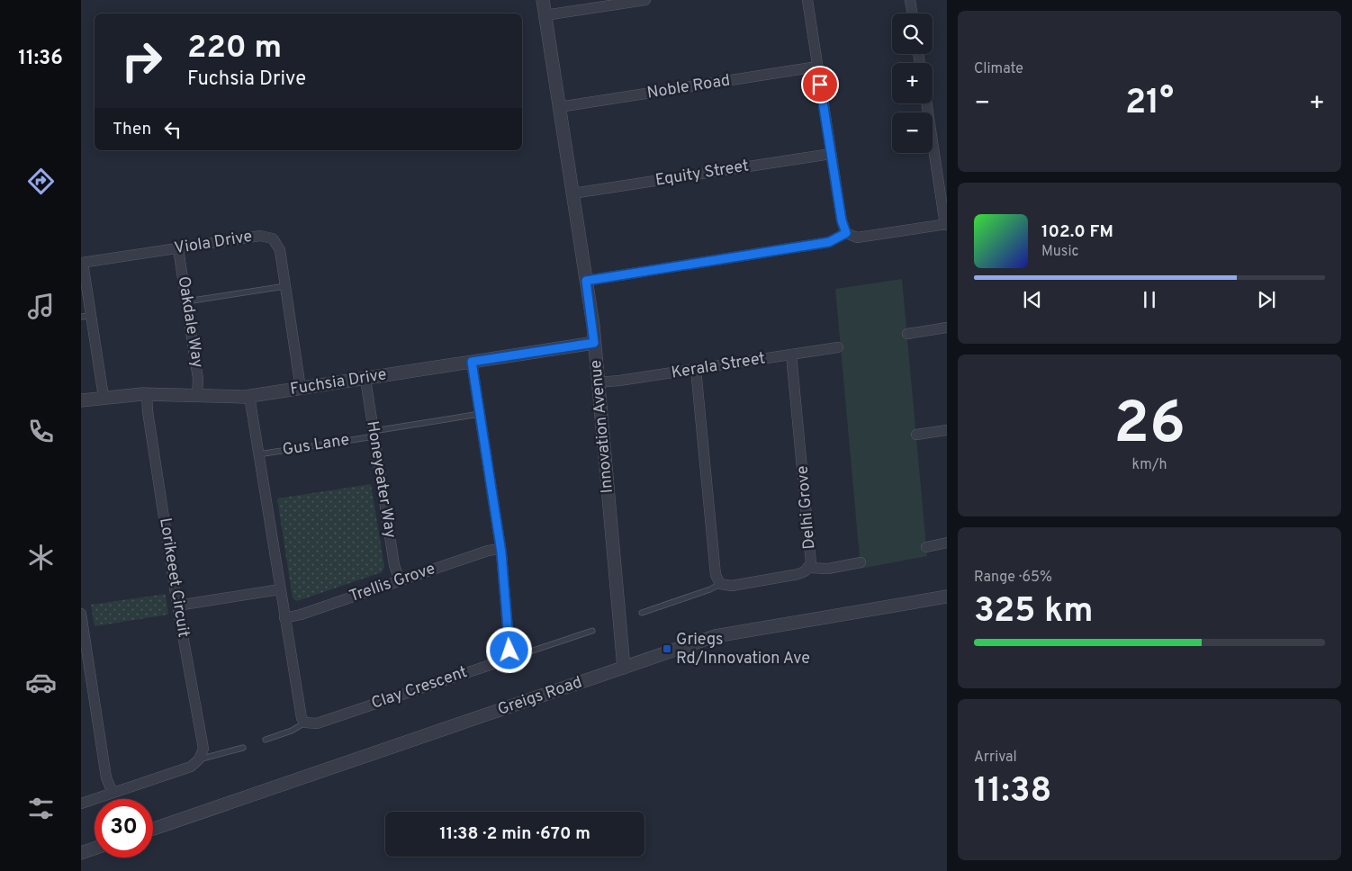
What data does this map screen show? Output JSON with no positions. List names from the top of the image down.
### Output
{
  "streets": {
    "street": [
      "Noble Road",
      "Equity Street",
      "Viola Drive",
      "Oakdale Way",
      "Kerala Street",
      "Fuchsia Drive",
      "Innovation Avenue",
      "Honeyeater Way",
      "Delhi Grove",
      "Lorikeeet Circuit",
      "Trellis Grove",
      "Clay Crescent",
      "Greigs Road"
    ],
    "lane": ["Gus Lane"]
  },
  "crossings": [
    ["Noble Road", "Innovation Avenue"],
    ["Equity Street", "Innovation Avenue"],
    ["Viola Drive", "Oakdale Way"],
    ["Viola Drive", "Fuchsia Drive"],
    ["Oakdale Way", "Fuchsia Drive"],
    ["Kerala Street", "Innovation Avenue"],
    ["Kerala Street", "Delhi Grove"],
    ["Fuchsia Drive", "Innovation Avenue"],
    ["Fuchsia Drive", "Honeyeater Way"],
    ["Fuchsia Drive", "Lorikeeet Circuit"],
    ["Innovation Avenue", "Greigs Road"],
    ["Gus Lane", "Honeyeater Way"],
    ["Honeyeater Way", "Trellis Grove"]
  ],
  "places": {
    "transit": ["Griegs Rd/Innovation Ave"]
  },
  "page": {
    "tabs": "11:36",
    "tile": [
      "Climate",
      ["26", "km/h"],
      ["Range · 65%", "325 km"],
      ["Arrival", "11:38"]
    ],
    "map_buttons": ["+", "−"],
    "turn": ["220 m", "Fuchsia Drive"],
    "heat": ["−", "21°", "+"],
    "then": "Then",
    "song": ["102.0 FM", "Music"],
    "limit": "30",
    "trip": "11:38 · 2 min · 670 m"
  }
}
